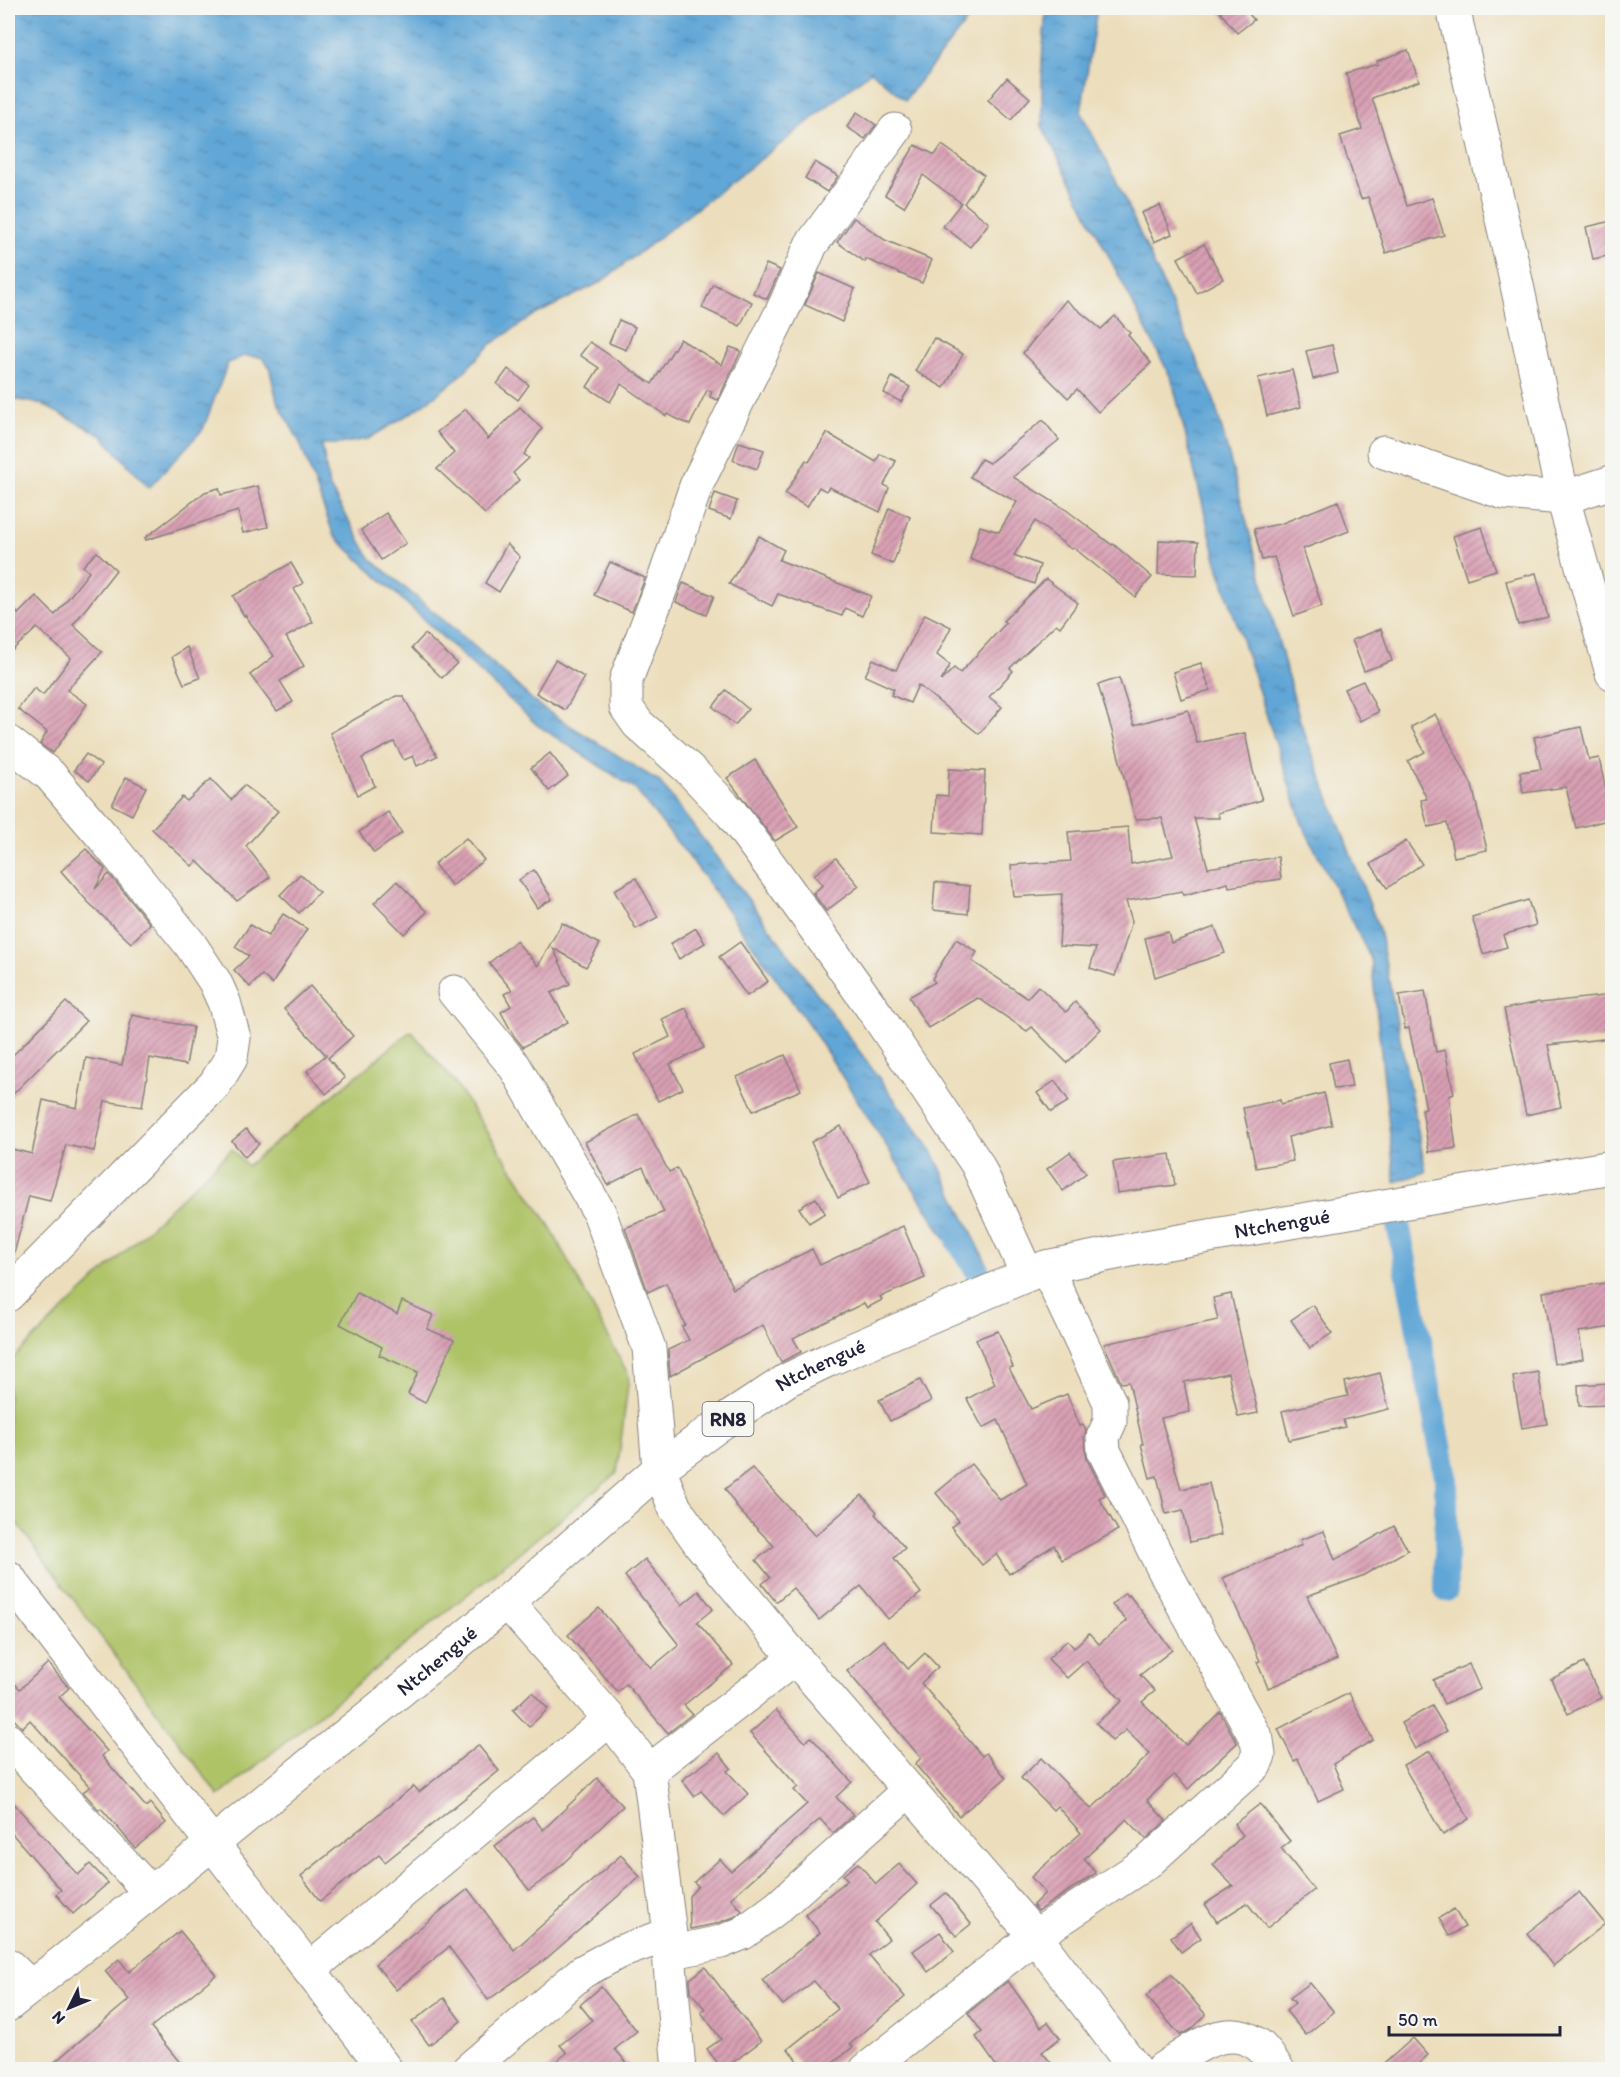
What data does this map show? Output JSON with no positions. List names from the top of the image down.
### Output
{
  "streets": {
    "street": ["Ntchengué", "RN8"]
  },
  "scale_bar": "50 m",
  "north": "bottom left"
}
